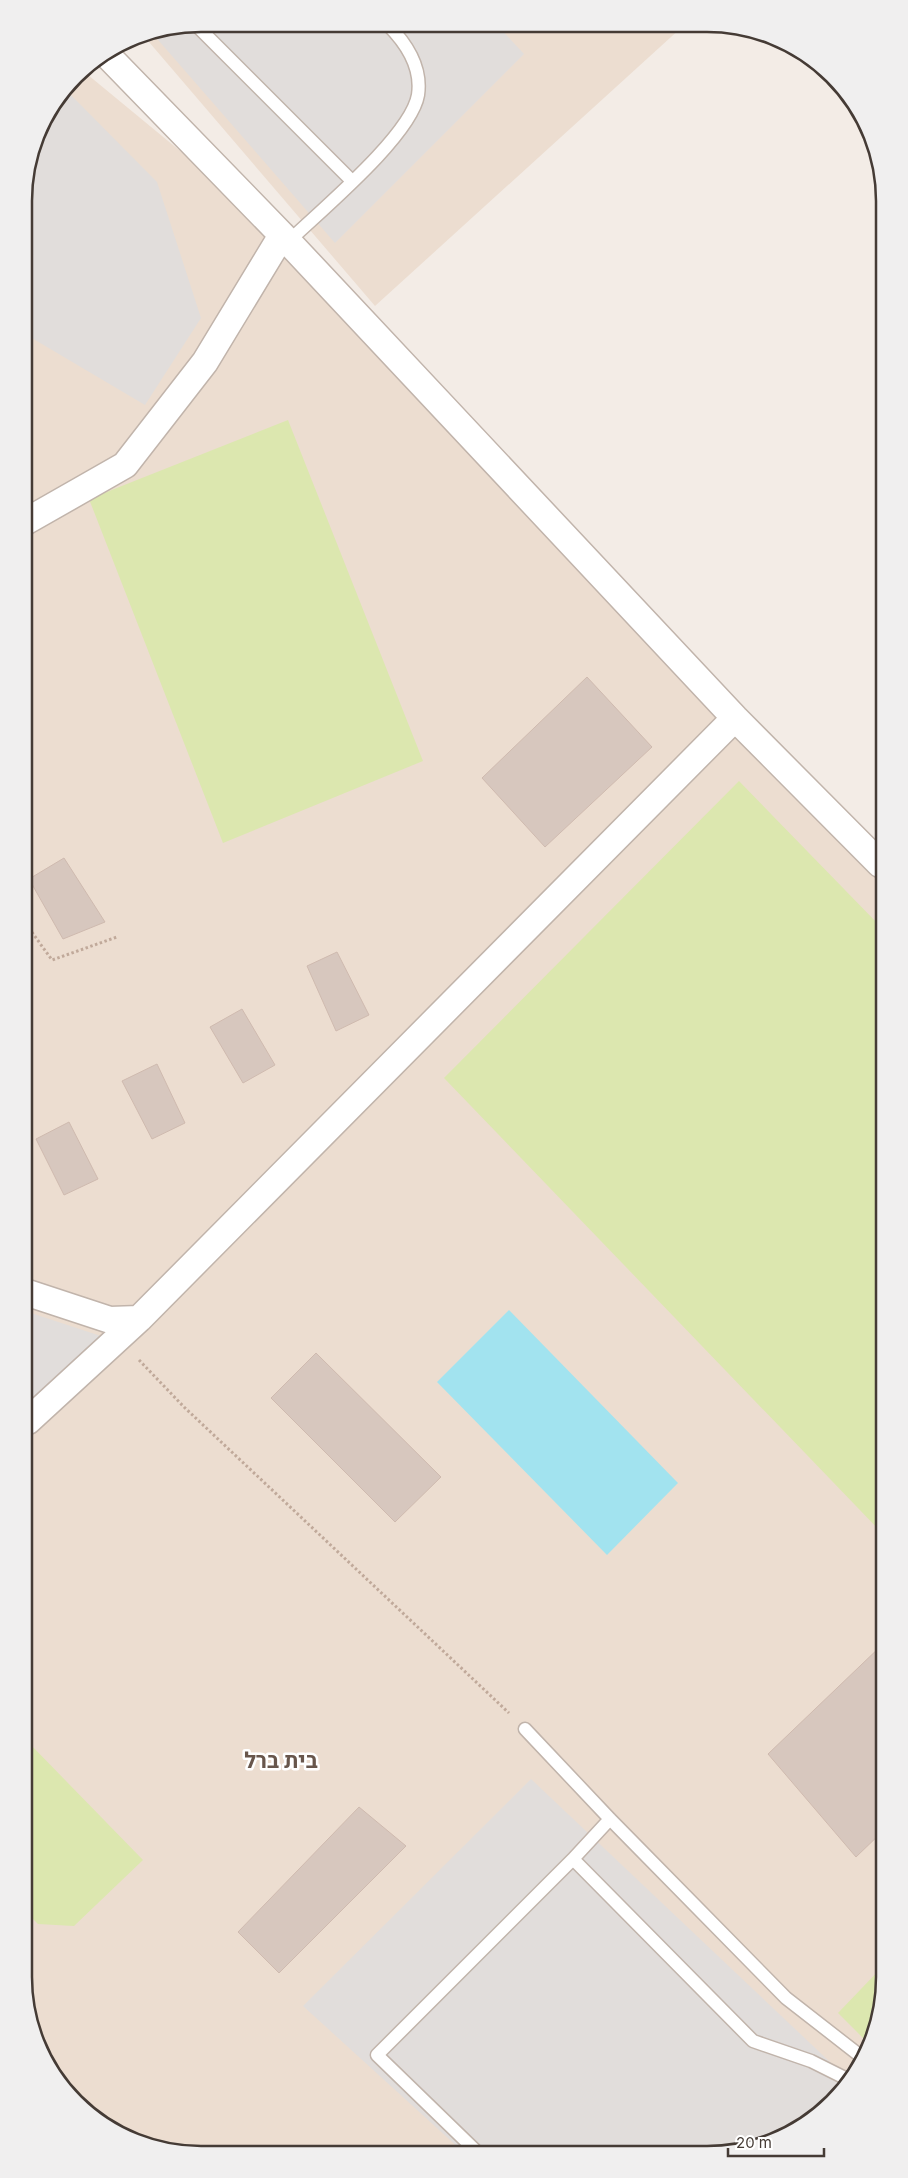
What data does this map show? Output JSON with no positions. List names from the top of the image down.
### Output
{
  "districts": ["בית ברל"],
  "scale_bar": "20 m"
}
